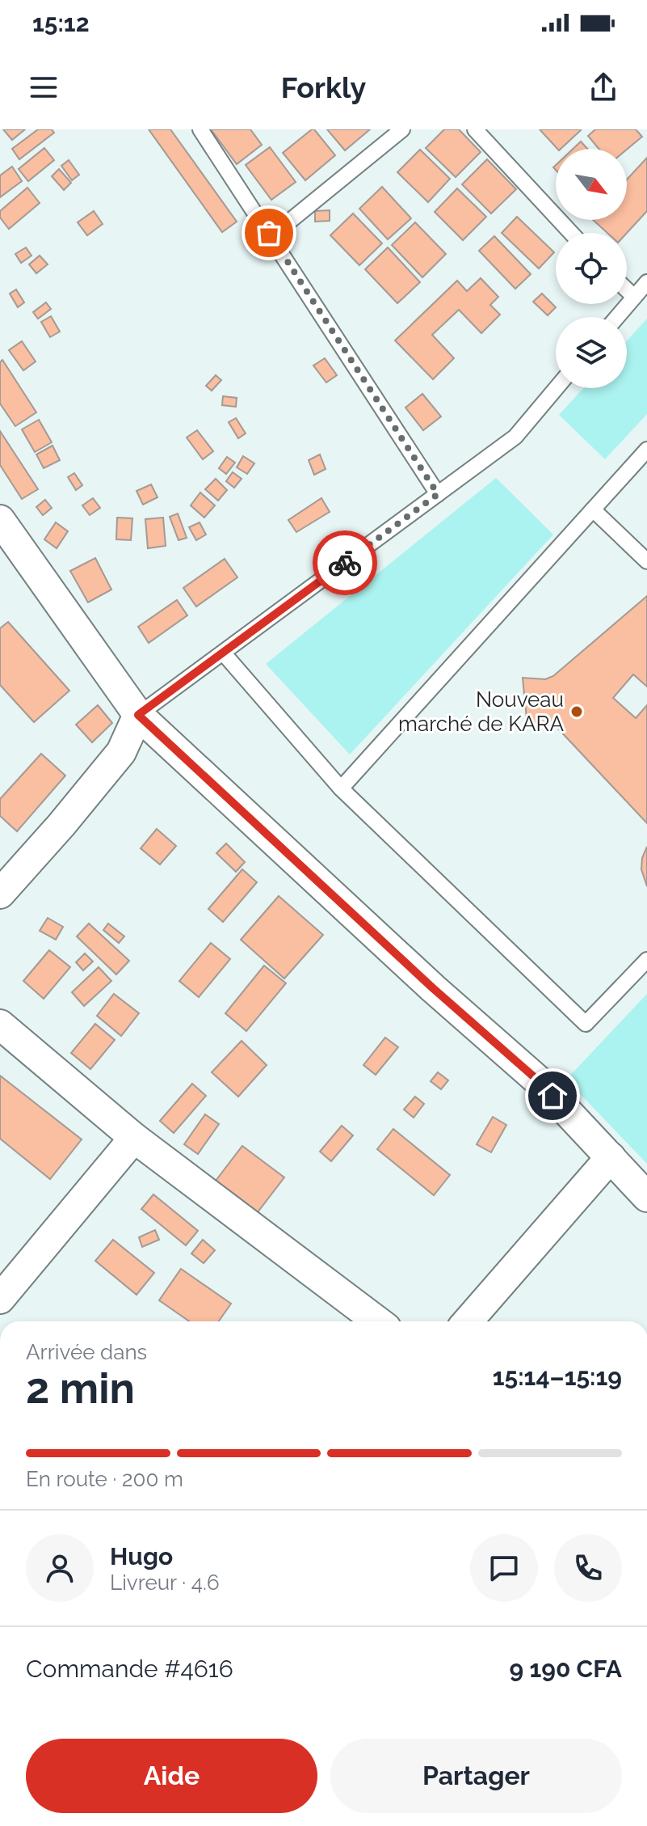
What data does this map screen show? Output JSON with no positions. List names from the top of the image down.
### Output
{
  "places": ["Nouveau marché de KARA"],
  "north": "bottom right",
  "page": {
    "status": "15:12",
    "header": "Forkly",
    "heading": ["2 min", "Arrivée dans", "15:14–15:19"],
    "panel": [
      "Hugo",
      "Livreur · 4.6",
      "Commande #4616",
      "9 190 CFA"
    ],
    "bar": "En route · 200 m",
    "buttons": ["Aide", "Partager"]
  }
}
